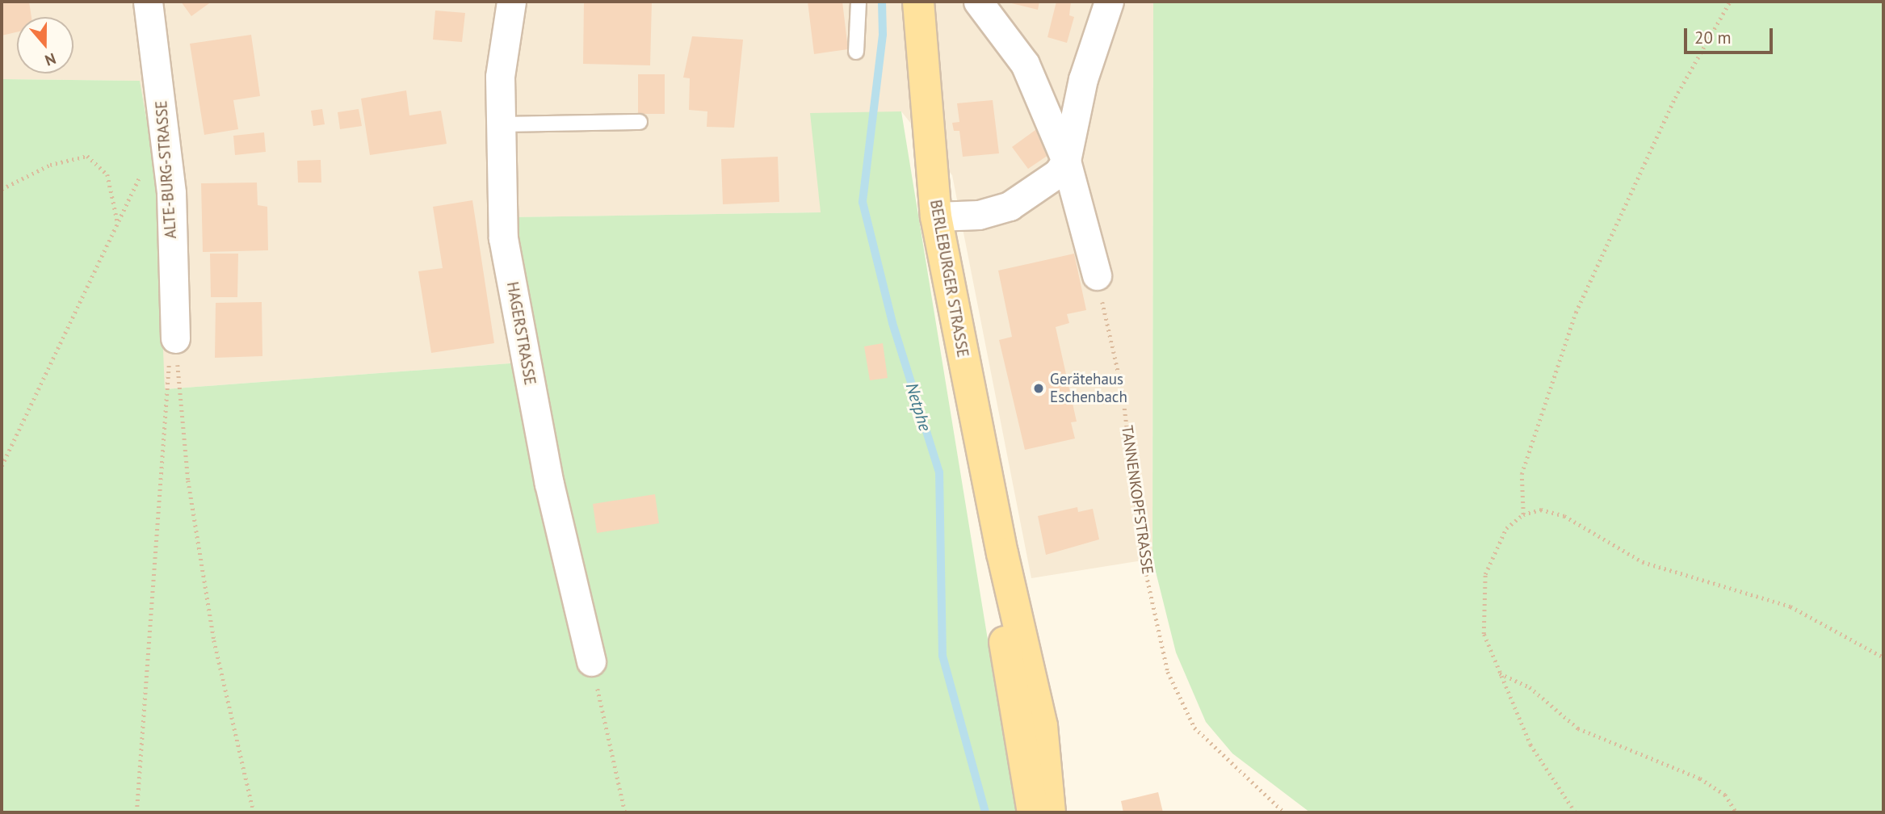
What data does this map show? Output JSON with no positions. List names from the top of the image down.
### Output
{
  "streets": {
    "main road": ["BERLEBURGER STRASSE"],
    "street": ["ALTE-BURG-STRASSE", "HAGERSTRASSE"],
    "path": ["TANNENKOPFSTRASSE"]
  },
  "water": ["Netphe"],
  "places": ["Gerätehaus Eschenbach"],
  "scale_bar": "20 m",
  "north": "bottom"
}
